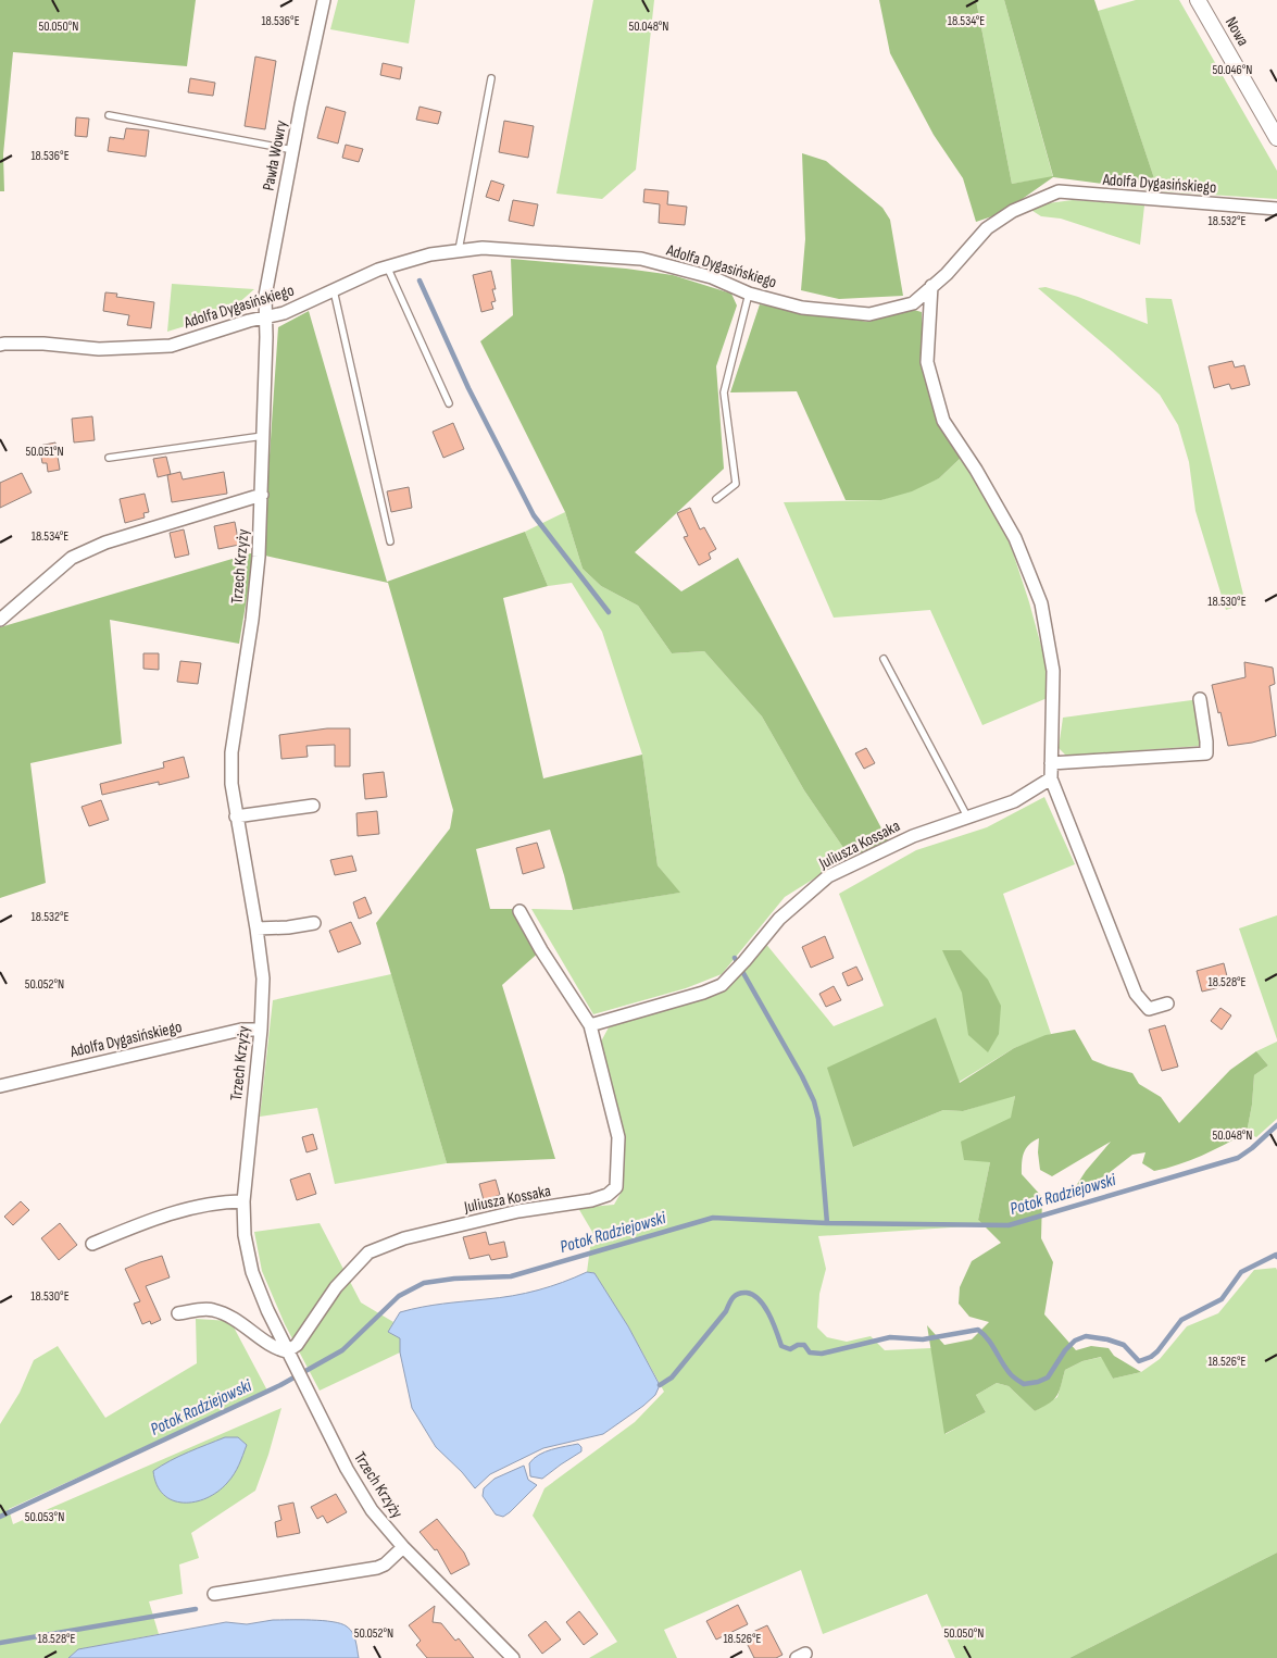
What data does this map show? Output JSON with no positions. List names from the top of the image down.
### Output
{
  "streets": {
    "street": [
      "Nowa",
      "Pawła Wowry",
      "Adolfa Dygasińskiego",
      "Trzech Krzyży",
      "Juliusza Kossaka"
    ]
  },
  "crossings": [
    ["Pawła Wowry", "Adolfa Dygasińskiego"],
    ["Pawła Wowry", "Trzech Krzyży"],
    ["Adolfa Dygasińskiego", "Trzech Krzyży"],
    ["Trzech Krzyży", "Juliusza Kossaka"]
  ],
  "water": ["Potok Radziejowski"],
  "coordinates": [
    "18.534°E",
    "18.536°E",
    "50.048°N",
    "50.050°N",
    "50.046°N",
    "18.532°E",
    "50.051°N",
    "18.530°E",
    "18.528°E",
    "50.052°N",
    "18.526°E",
    "50.053°N"
  ]
}
